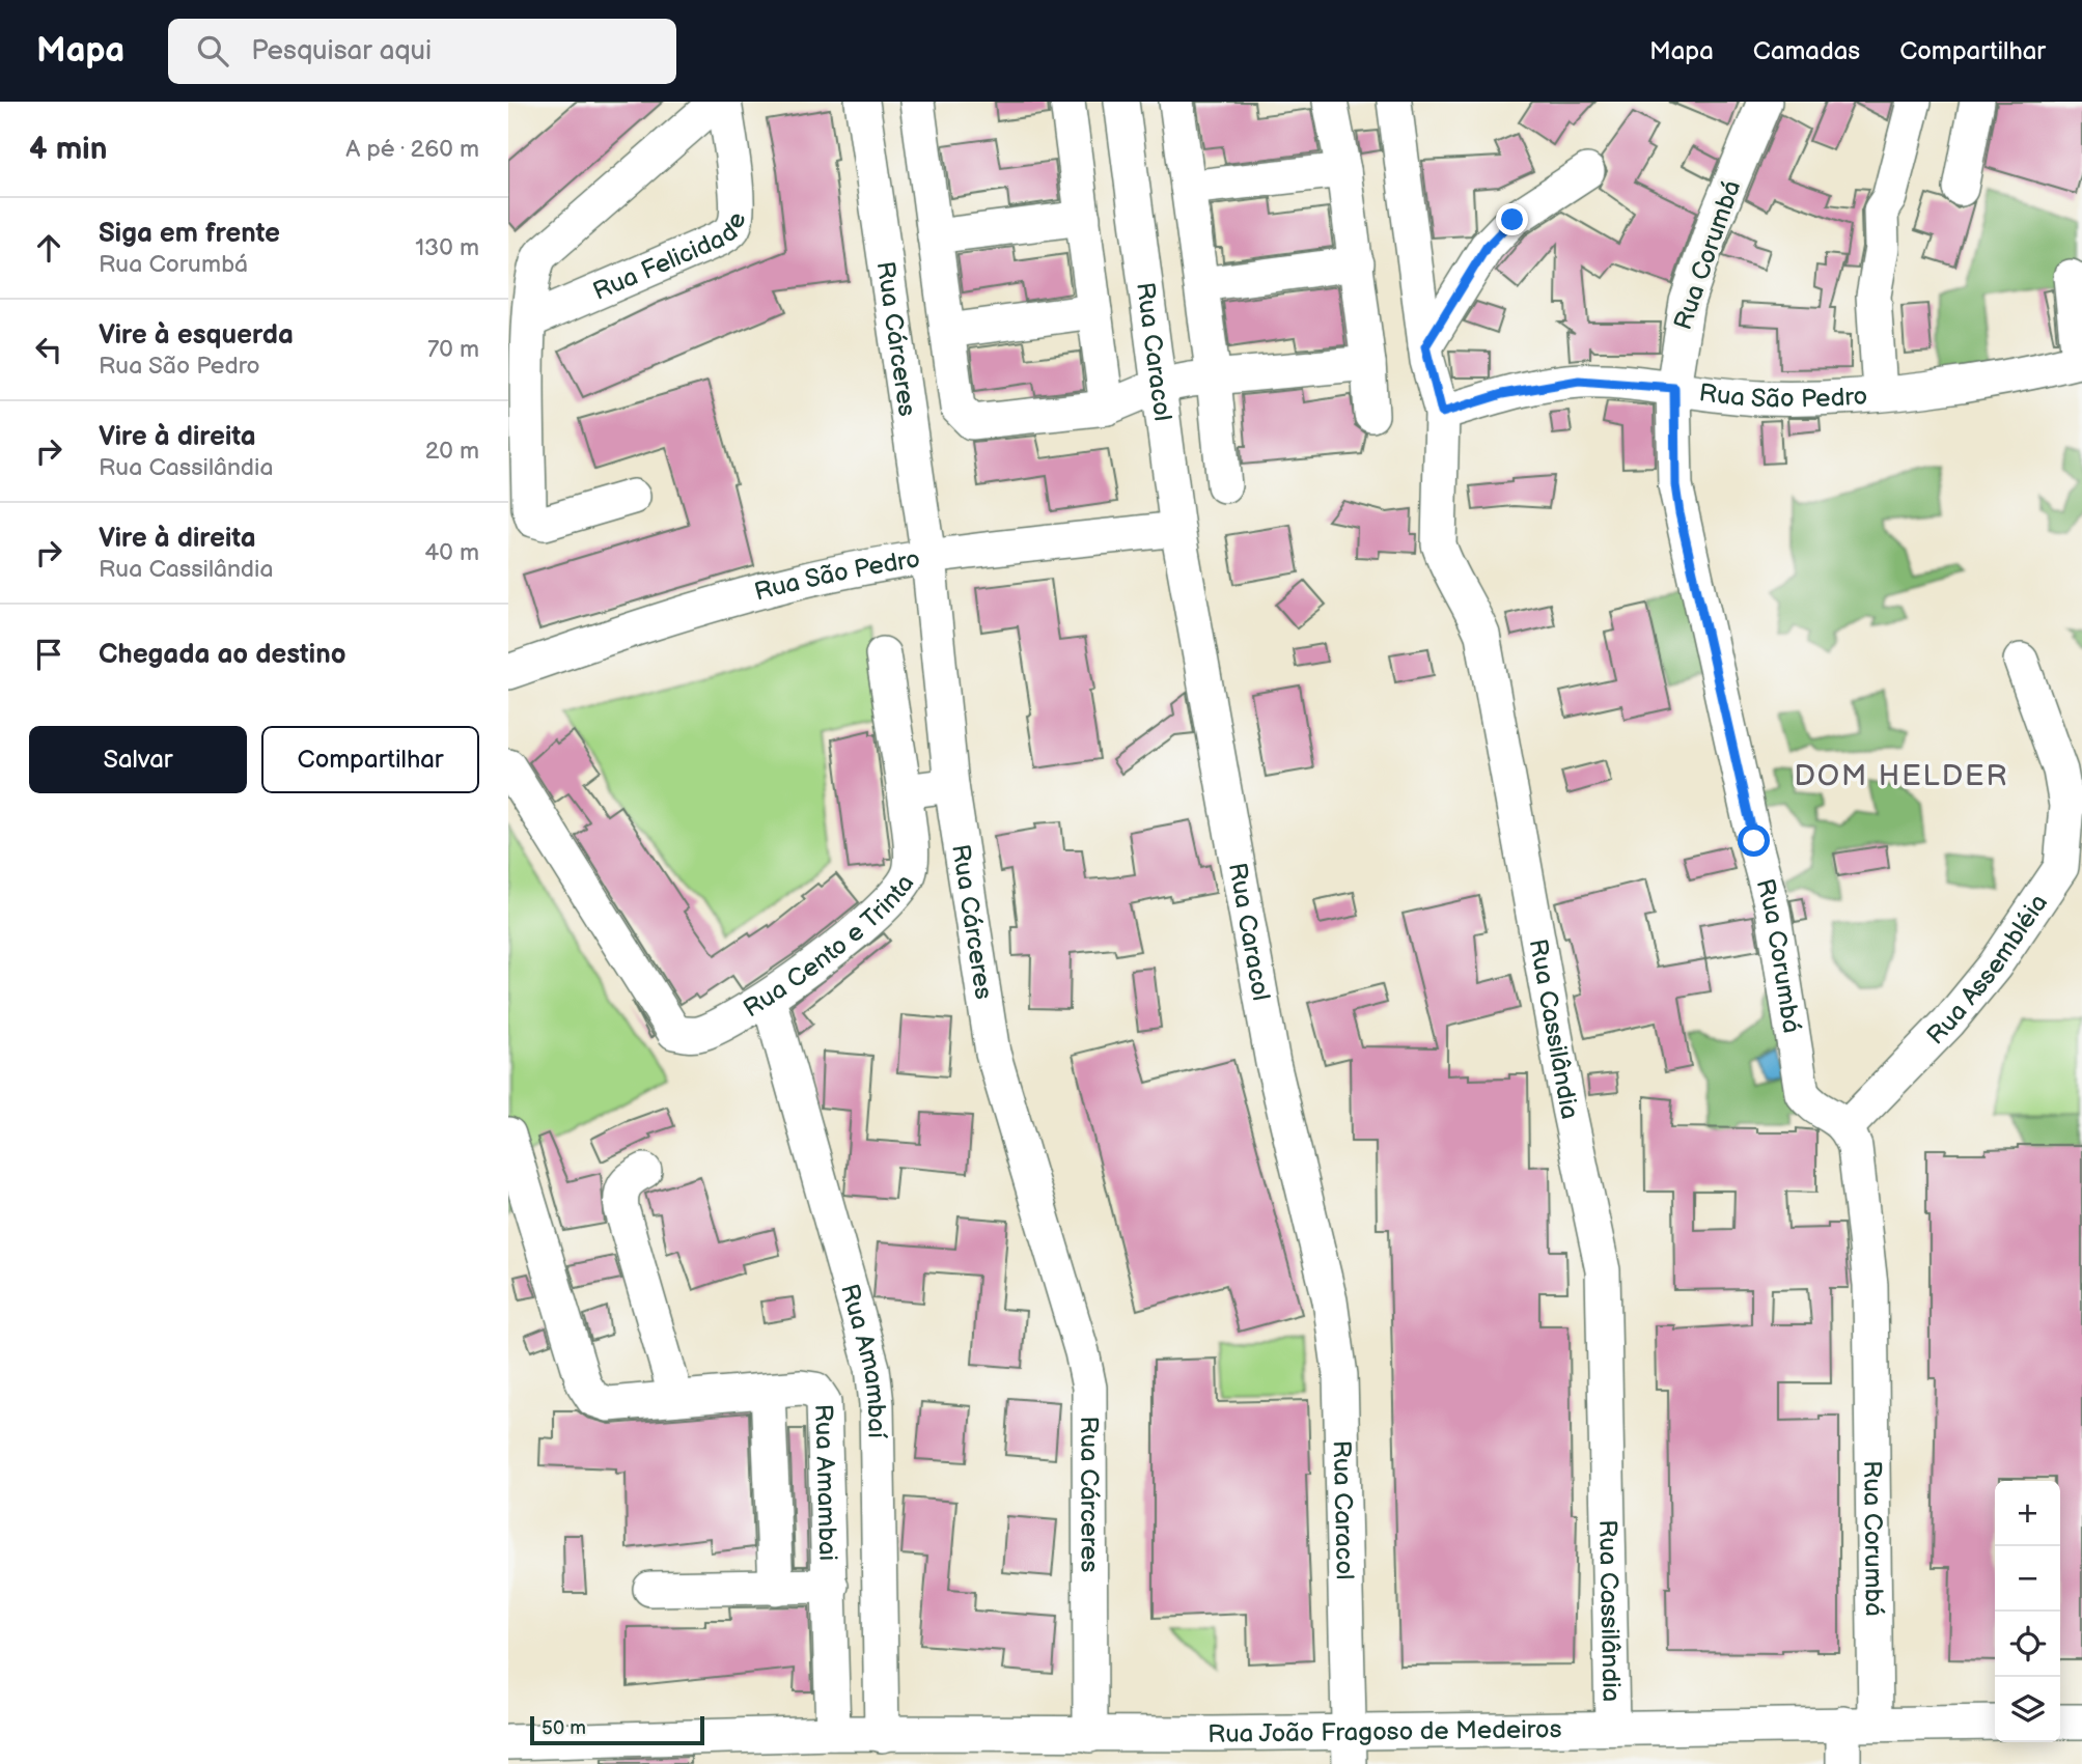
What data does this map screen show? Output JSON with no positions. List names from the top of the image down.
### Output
{
  "streets": {
    "street": [
      "Rua Felicidade",
      "Rua Corumbá",
      "Rua Cárceres",
      "Rua Caracol",
      "Rua São Pedro",
      "Rua Cento e Trinta",
      "Rua Assembléia",
      "Rua Cassilândia",
      "Rua Amambaí",
      "Rua Amambai",
      "Rua João Fragoso de Medeiros"
    ]
  },
  "crossings": [
    ["Rua Corumbá", "Rua São Pedro"],
    ["Rua Corumbá", "Rua Assembléia"],
    ["Rua Corumbá", "Rua João Fragoso de Medeiros"],
    ["Rua Cárceres", "Rua São Pedro"],
    ["Rua Cárceres", "Rua João Fragoso de Medeiros"],
    ["Rua Caracol", "Rua São Pedro"],
    ["Rua Caracol", "Rua João Fragoso de Medeiros"],
    ["Rua São Pedro", "Rua Cassilândia"],
    ["Rua Cento e Trinta", "Rua Amambaí"],
    ["Rua Cassilândia", "Rua João Fragoso de Medeiros"],
    ["Rua Amambaí", "Rua João Fragoso de Medeiros"],
    ["Rua Amambai", "Rua João Fragoso de Medeiros"]
  ],
  "districts": ["DOM HELDER"],
  "scale_bar": "50 m",
  "page": {
    "header": "Mapa",
    "search": "Pesquisar aqui",
    "nav": ["Mapa", "Camadas", "Compartilhar"],
    "heading": ["4 min", "A pé · 260 m"],
    "list": [
      ["Siga em frente", "Rua Corumbá", "130 m"],
      ["Vire à esquerda", "Rua São Pedro", "70 m"],
      ["Vire à direita", "Rua Cassilândia", "20 m"],
      ["Vire à direita", "Rua Cassilândia", "40 m"],
      "Chegada ao destino"
    ],
    "buttons": ["Salvar", "Compartilhar"],
    "map_buttons": ["+", "−"],
    "scale": "50 m"
  }
}
